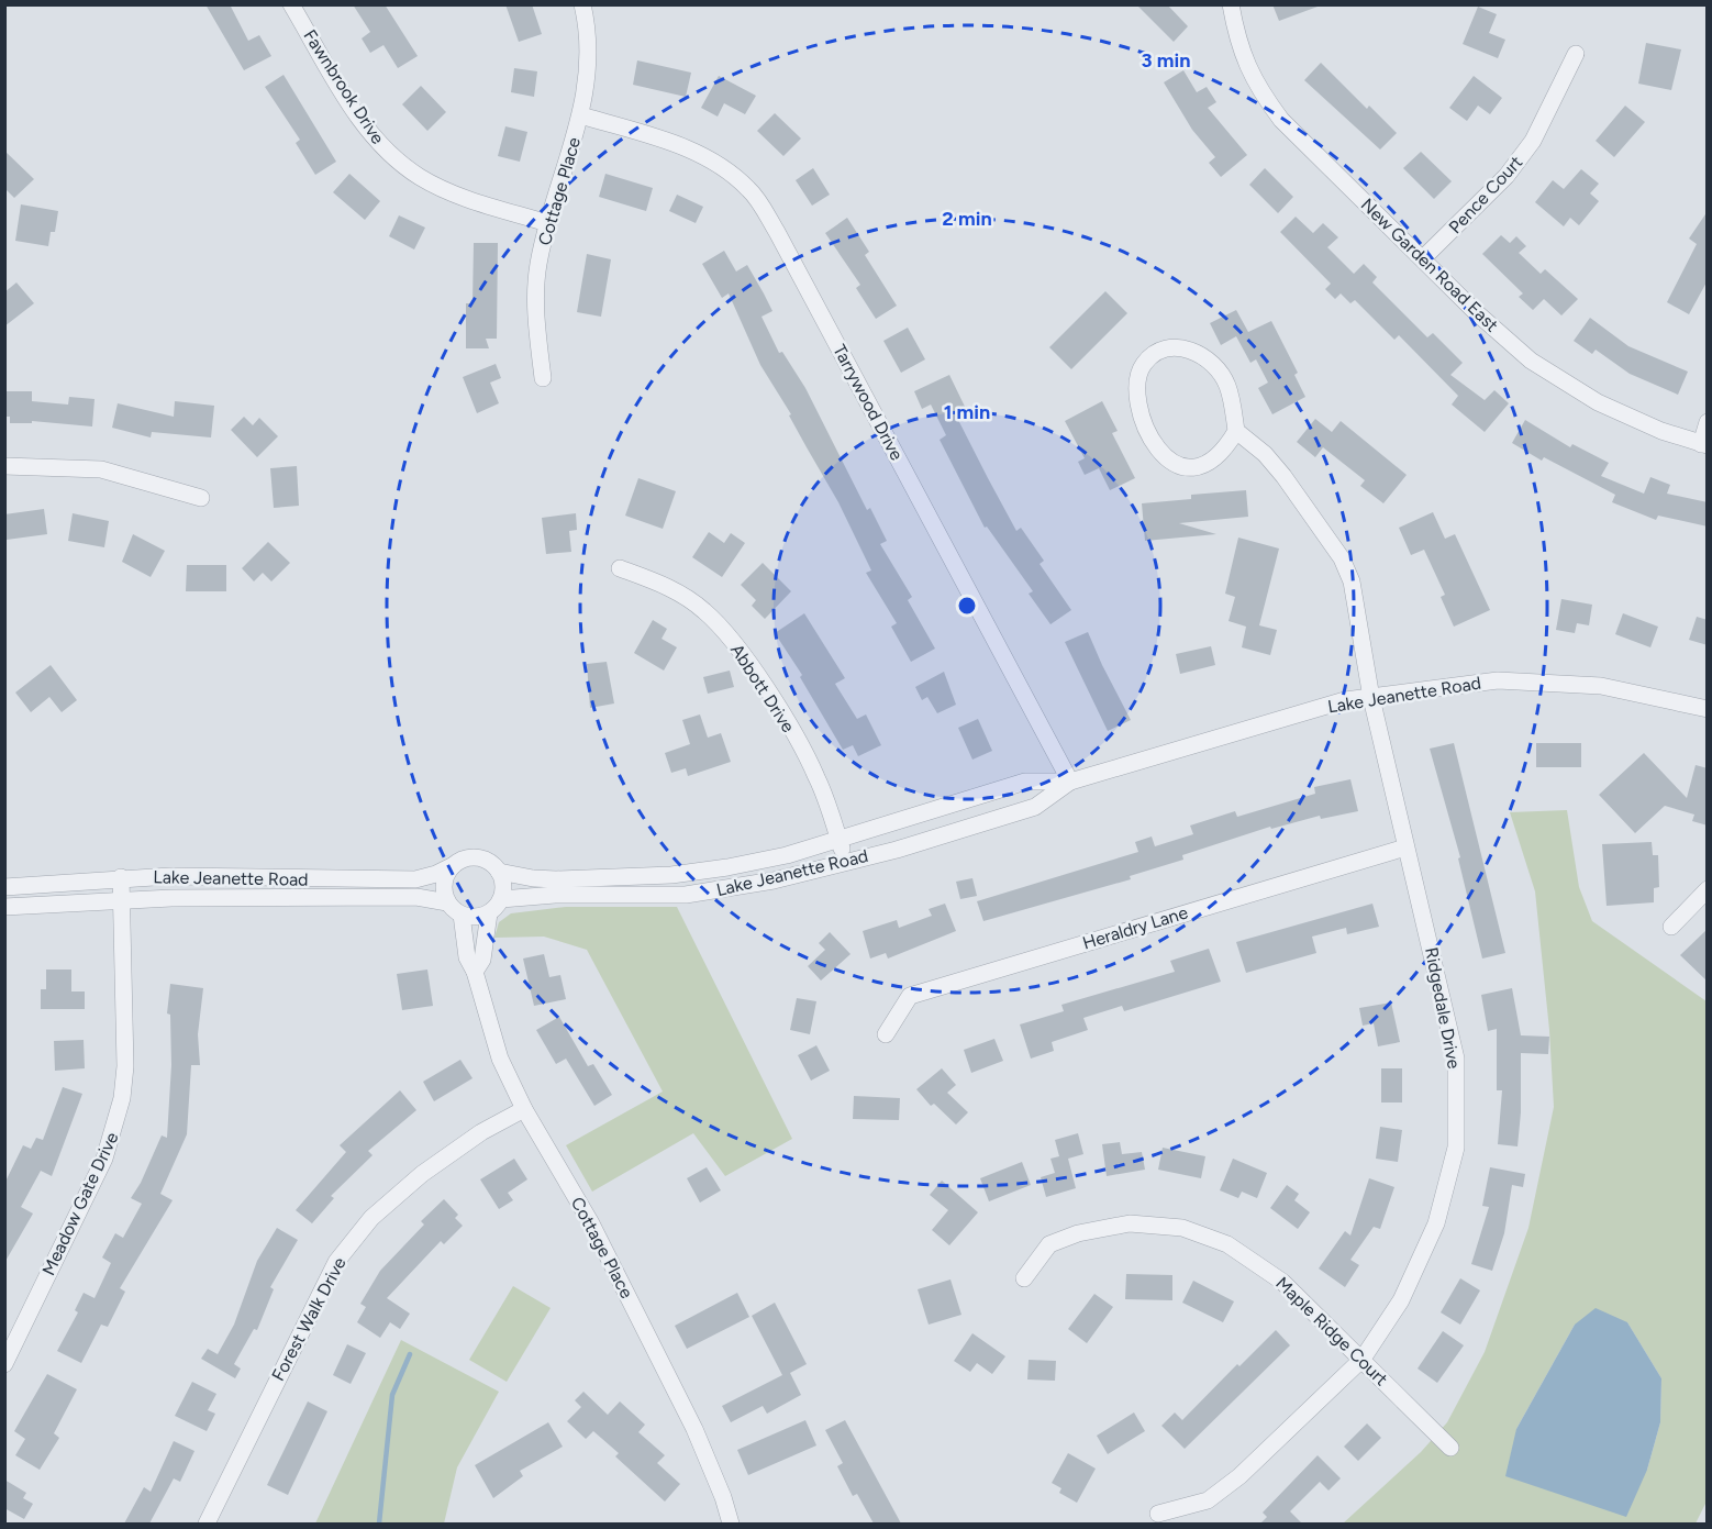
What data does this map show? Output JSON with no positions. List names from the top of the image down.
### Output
{
  "streets": {
    "street": [
      "Fawnbrook Drive",
      "Cottage Place",
      "Pence Court",
      "New Garden Road East",
      "Tarrywood Drive",
      "Abbott Drive",
      "Lake Jeanette Road",
      "Heraldry Lane",
      "Ridgedale Drive",
      "Meadow Gate Drive",
      "Forest Walk Drive",
      "Maple Ridge Court"
    ]
  },
  "crossings": [
    ["Fawnbrook Drive", "Cottage Place"],
    ["Cottage Place", "Tarrywood Drive"],
    ["Cottage Place", "Lake Jeanette Road"],
    ["Cottage Place", "Forest Walk Drive"],
    ["Pence Court", "New Garden Road East"],
    ["Tarrywood Drive", "Lake Jeanette Road"],
    ["Abbott Drive", "Lake Jeanette Road"],
    ["Lake Jeanette Road", "Ridgedale Drive"],
    ["Lake Jeanette Road", "Meadow Gate Drive"],
    ["Heraldry Lane", "Ridgedale Drive"],
    ["Ridgedale Drive", "Maple Ridge Court"]
  ],
  "rings": ["3 min", "2 min", "1 min"]
}
